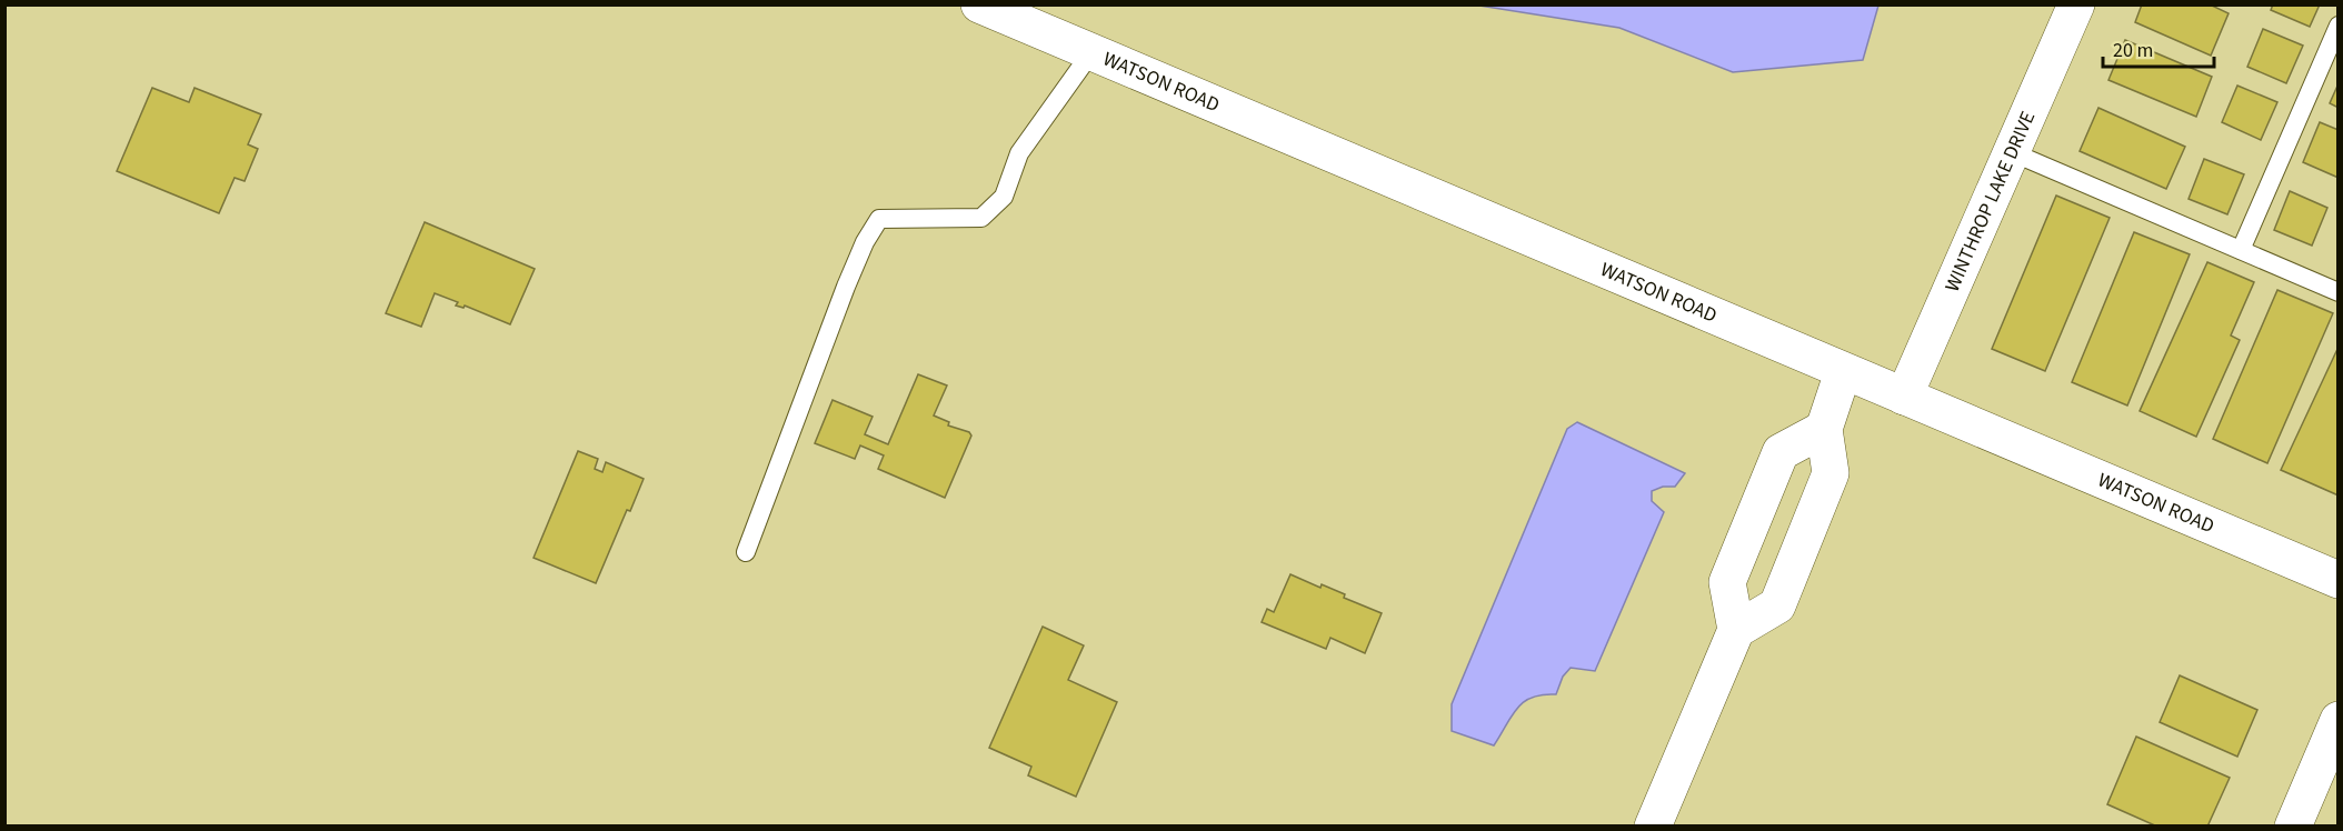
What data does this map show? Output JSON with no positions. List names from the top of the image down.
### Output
{
  "streets": {
    "street": ["WATSON ROAD", "WINTHROP LAKE DRIVE"]
  },
  "crossings": [
    ["WATSON ROAD", "WINTHROP LAKE DRIVE"]
  ],
  "scale_bar": "20 m"
}
